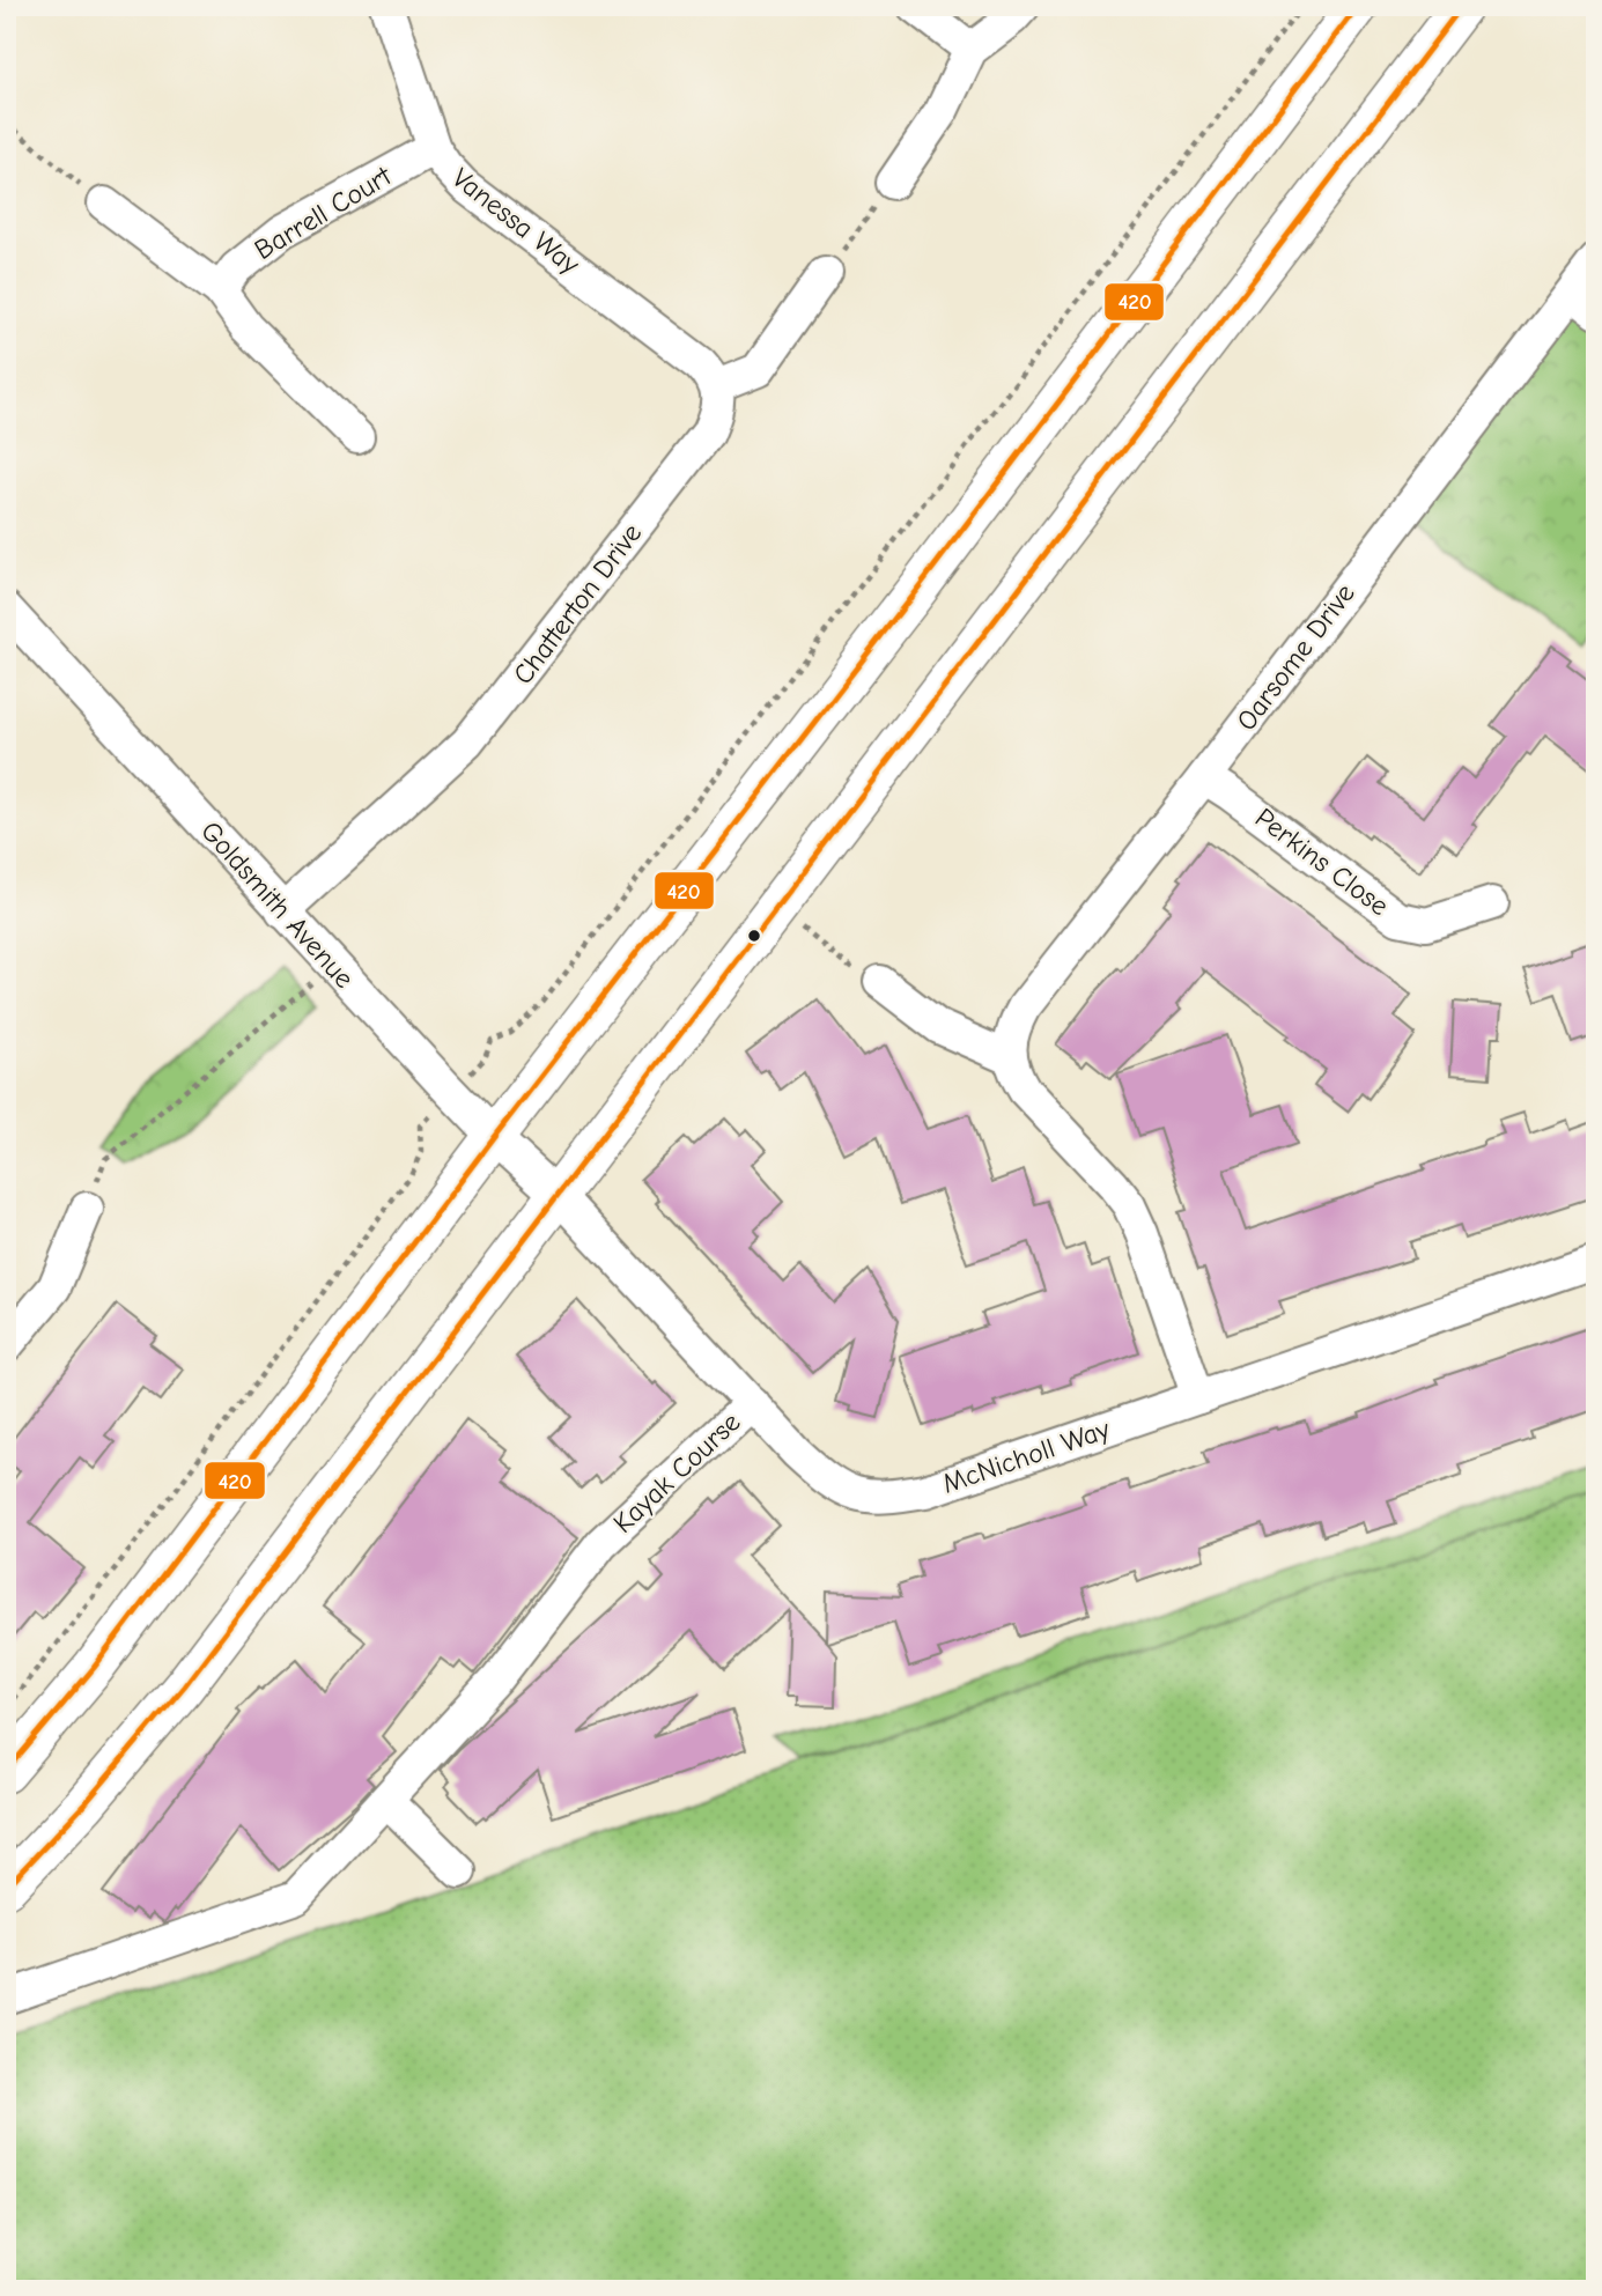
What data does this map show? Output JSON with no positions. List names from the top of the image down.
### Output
{
  "streets": {
    "street": [
      "Barrell Court",
      "Vanessa Way",
      "Chatterton Drive",
      "Oarsome Drive",
      "Perkins Close",
      "Goldsmith Avenue",
      "McNicholl Way",
      "Kayak Course"
    ]
  },
  "crossings": [
    ["Barrell Court", "Vanessa Way"],
    ["Vanessa Way", "Chatterton Drive"],
    ["Chatterton Drive", "Goldsmith Avenue"],
    ["Oarsome Drive", "Perkins Close"],
    ["Goldsmith Avenue", "McNicholl Way"],
    ["McNicholl Way", "Kayak Course"]
  ],
  "lines": ["transit line 420"]
}
